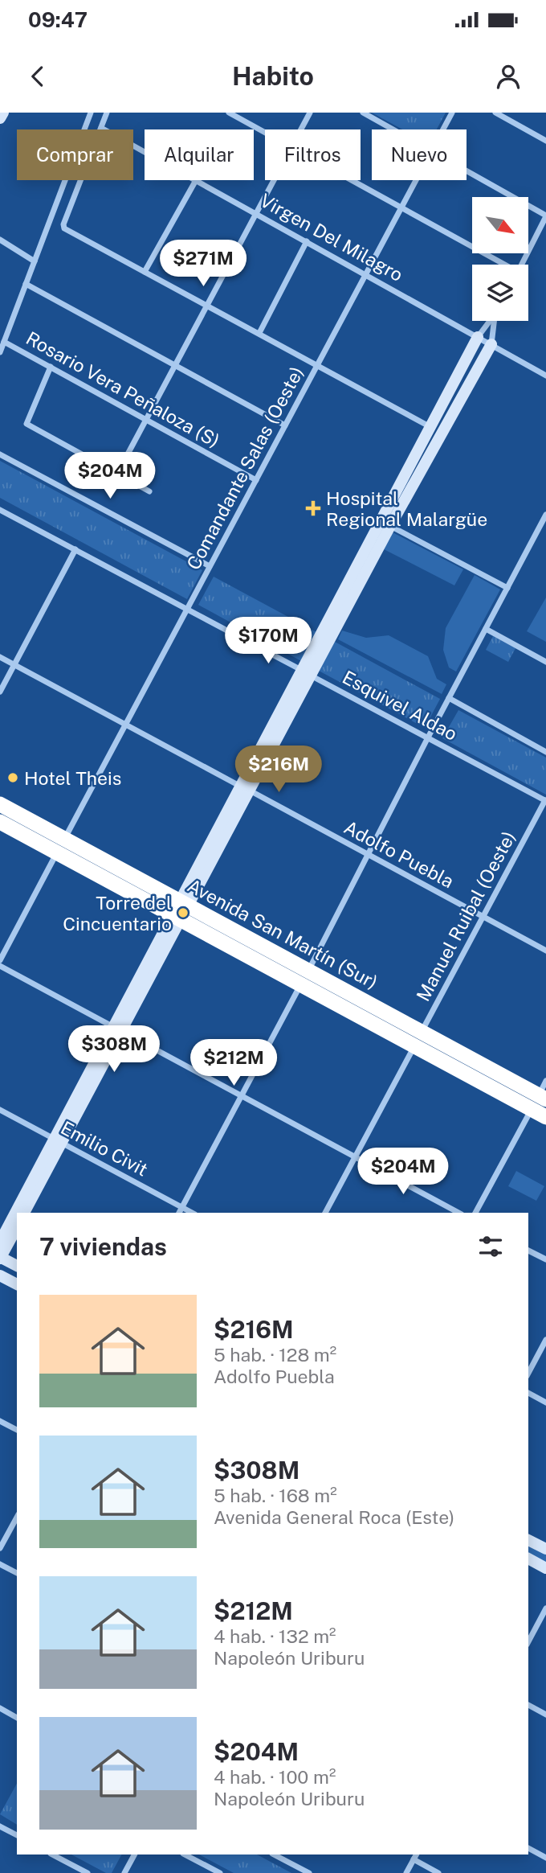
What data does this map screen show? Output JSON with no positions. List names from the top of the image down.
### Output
{
  "streets": {
    "highway": ["Avenida San Martín (Sur)"],
    "street": [
      "Virgen Del Milagro",
      "Rosario Vera Peñaloza (S)",
      "Comandante Salas (Oeste)",
      "Esquivel Aldao",
      "Adolfo Puebla",
      "Manuel Ruibal (Oeste)",
      "Emilio Civit"
    ]
  },
  "crossings": [
    ["Virgen Del Milagro", "Comandante Salas (Oeste)"],
    ["Rosario Vera Peñaloza (S)", "Comandante Salas (Oeste)"],
    ["Comandante Salas (Oeste)", "Esquivel Aldao"],
    ["Comandante Salas (Oeste)", "Adolfo Puebla"],
    ["Comandante Salas (Oeste)", "Avenida San Martín (Sur)"],
    ["Esquivel Aldao", "Manuel Ruibal (Oeste)"],
    ["Adolfo Puebla", "Manuel Ruibal (Oeste)"],
    ["Manuel Ruibal (Oeste)", "Avenida San Martín (Sur)"]
  ],
  "places": {
    "health": ["Hospital Regional Malargüe"],
    "other": ["Hotel Theis", "Torre del Cincuentario"]
  },
  "north": "bottom right",
  "page": {
    "status": "09:47",
    "header": "Habito",
    "chip": [
      "Comprar",
      "Alquilar",
      "Filtros",
      "Nuevo"
    ],
    "price": [
      "$271M",
      "$204M",
      "$170M",
      "$216M",
      "$308M",
      "$212M",
      "$204M"
    ],
    "heading": "7 viviendas",
    "list": [
      {
        "name": "$216M",
        "note": "5 hab. · 128 m² · Adolfo Puebla"
      },
      {
        "name": "$308M",
        "note": "5 hab. · 168 m² · Avenida General Roca (Este)"
      },
      {
        "name": "$212M",
        "note": "4 hab. · 132 m² · Napoleón Uriburu"
      },
      {
        "name": "$204M",
        "note": "4 hab. · 100 m² · Napoleón Uriburu"
      }
    ]
  }
}
